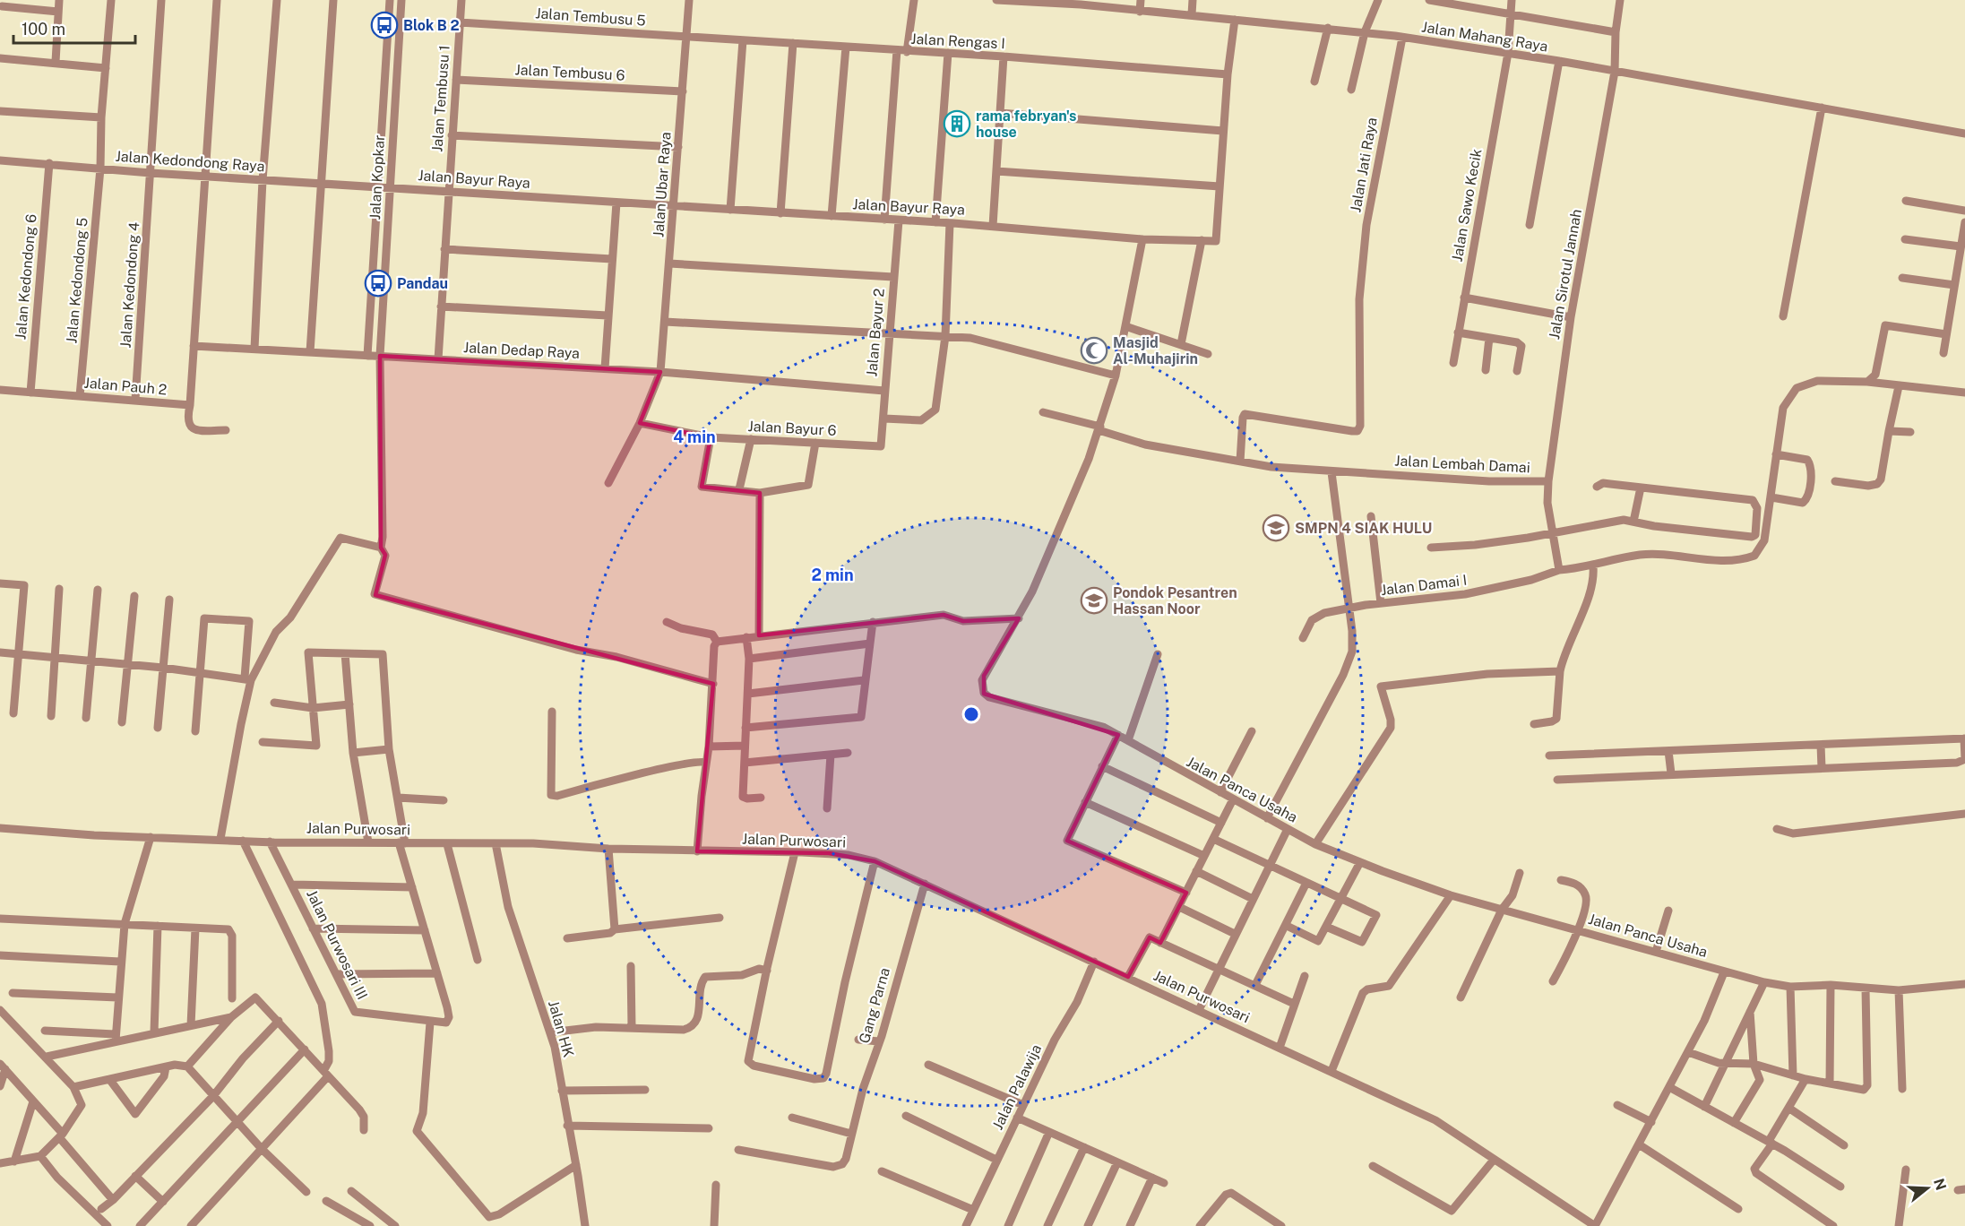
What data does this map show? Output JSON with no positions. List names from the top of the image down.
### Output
{
  "streets": {
    "street": [
      "Jalan Tembusu 5",
      "Jalan Mahang Raya",
      "Jalan Rengas I",
      "Jalan Tembusu 6",
      "Jalan Tembusu 1",
      "Jalan Kedondong Raya",
      "Jalan Jati Raya",
      "Jalan Kopkar",
      "Jalan Bayur Raya",
      "Jalan Ubar Raya",
      "Jalan Sawo Kecik",
      "Jalan Sirotul Jannah",
      "Jalan Kedondong 6",
      "Jalan Kedondong 5",
      "Jalan Kedondong 4",
      "Jalan Bayur 2",
      "Jalan Dedap Raya",
      "Jalan Pauh 2",
      "Jalan Bayur 6",
      "Jalan Lembah Damai",
      "Jalan Damai I",
      "Jalan Panca Usaha",
      "Jalan Purwosari",
      "Jalan Purwosari III",
      "Gang Parna",
      "Jalan HK",
      "Jalan Palawija"
    ]
  },
  "crossings": [
    ["Jalan Tembusu 5", "Jalan Rengas I"],
    ["Jalan Tembusu 5", "Jalan Tembusu 1"],
    ["Jalan Tembusu 5", "Jalan Ubar Raya"],
    ["Jalan Mahang Raya", "Jalan Jati Raya"],
    ["Jalan Mahang Raya", "Jalan Sawo Kecik"],
    ["Jalan Mahang Raya", "Jalan Sirotul Jannah"],
    ["Jalan Rengas I", "Jalan Ubar Raya"],
    ["Jalan Tembusu 6", "Jalan Tembusu 1"],
    ["Jalan Tembusu 6", "Jalan Ubar Raya"],
    ["Jalan Tembusu 1", "Jalan Bayur Raya"],
    ["Jalan Tembusu 1", "Jalan Dedap Raya"],
    ["Jalan Kedondong Raya", "Jalan Kopkar"],
    ["Jalan Kedondong Raya", "Jalan Bayur Raya"],
    ["Jalan Kedondong Raya", "Jalan Kedondong 6"],
    ["Jalan Kedondong Raya", "Jalan Kedondong 5"],
    ["Jalan Kedondong Raya", "Jalan Kedondong 4"],
    ["Jalan Jati Raya", "Jalan Lembah Damai"],
    ["Jalan Kopkar", "Jalan Bayur Raya"],
    ["Jalan Kopkar", "Jalan Dedap Raya"],
    ["Jalan Bayur Raya", "Jalan Ubar Raya"],
    ["Jalan Bayur Raya", "Jalan Bayur 2"],
    ["Jalan Bayur Raya", "Jalan Panca Usaha"],
    ["Jalan Ubar Raya", "Jalan Dedap Raya"],
    ["Jalan Ubar Raya", "Jalan Bayur 6"],
    ["Jalan Sirotul Jannah", "Jalan Lembah Damai"],
    ["Jalan Kedondong 6", "Jalan Pauh 2"],
    ["Jalan Kedondong 5", "Jalan Pauh 2"],
    ["Jalan Kedondong 4", "Jalan Pauh 2"],
    ["Jalan Bayur 2", "Jalan Dedap Raya"],
    ["Jalan Bayur 2", "Jalan Bayur 6"],
    ["Jalan Lembah Damai", "Jalan Damai I"],
    ["Jalan Lembah Damai", "Jalan Panca Usaha"],
    ["Jalan Purwosari", "Jalan Purwosari III"],
    ["Jalan Purwosari", "Gang Parna"],
    ["Jalan Purwosari", "Jalan HK"],
    ["Jalan Purwosari", "Jalan Palawija"]
  ],
  "places": {
    "bus stop": ["Blok B 2", "Pandau"],
    "building": ["rama febryan's house"],
    "mosque": ["Masjid Al-Muhajirin"],
    "school or university": ["SMPN 4 SIAK HULU", "Pondok Pesantren Hassan Noor"]
  },
  "scale_bar": "100 m",
  "north": "right",
  "rings": ["4 min", "2 min"]
}
